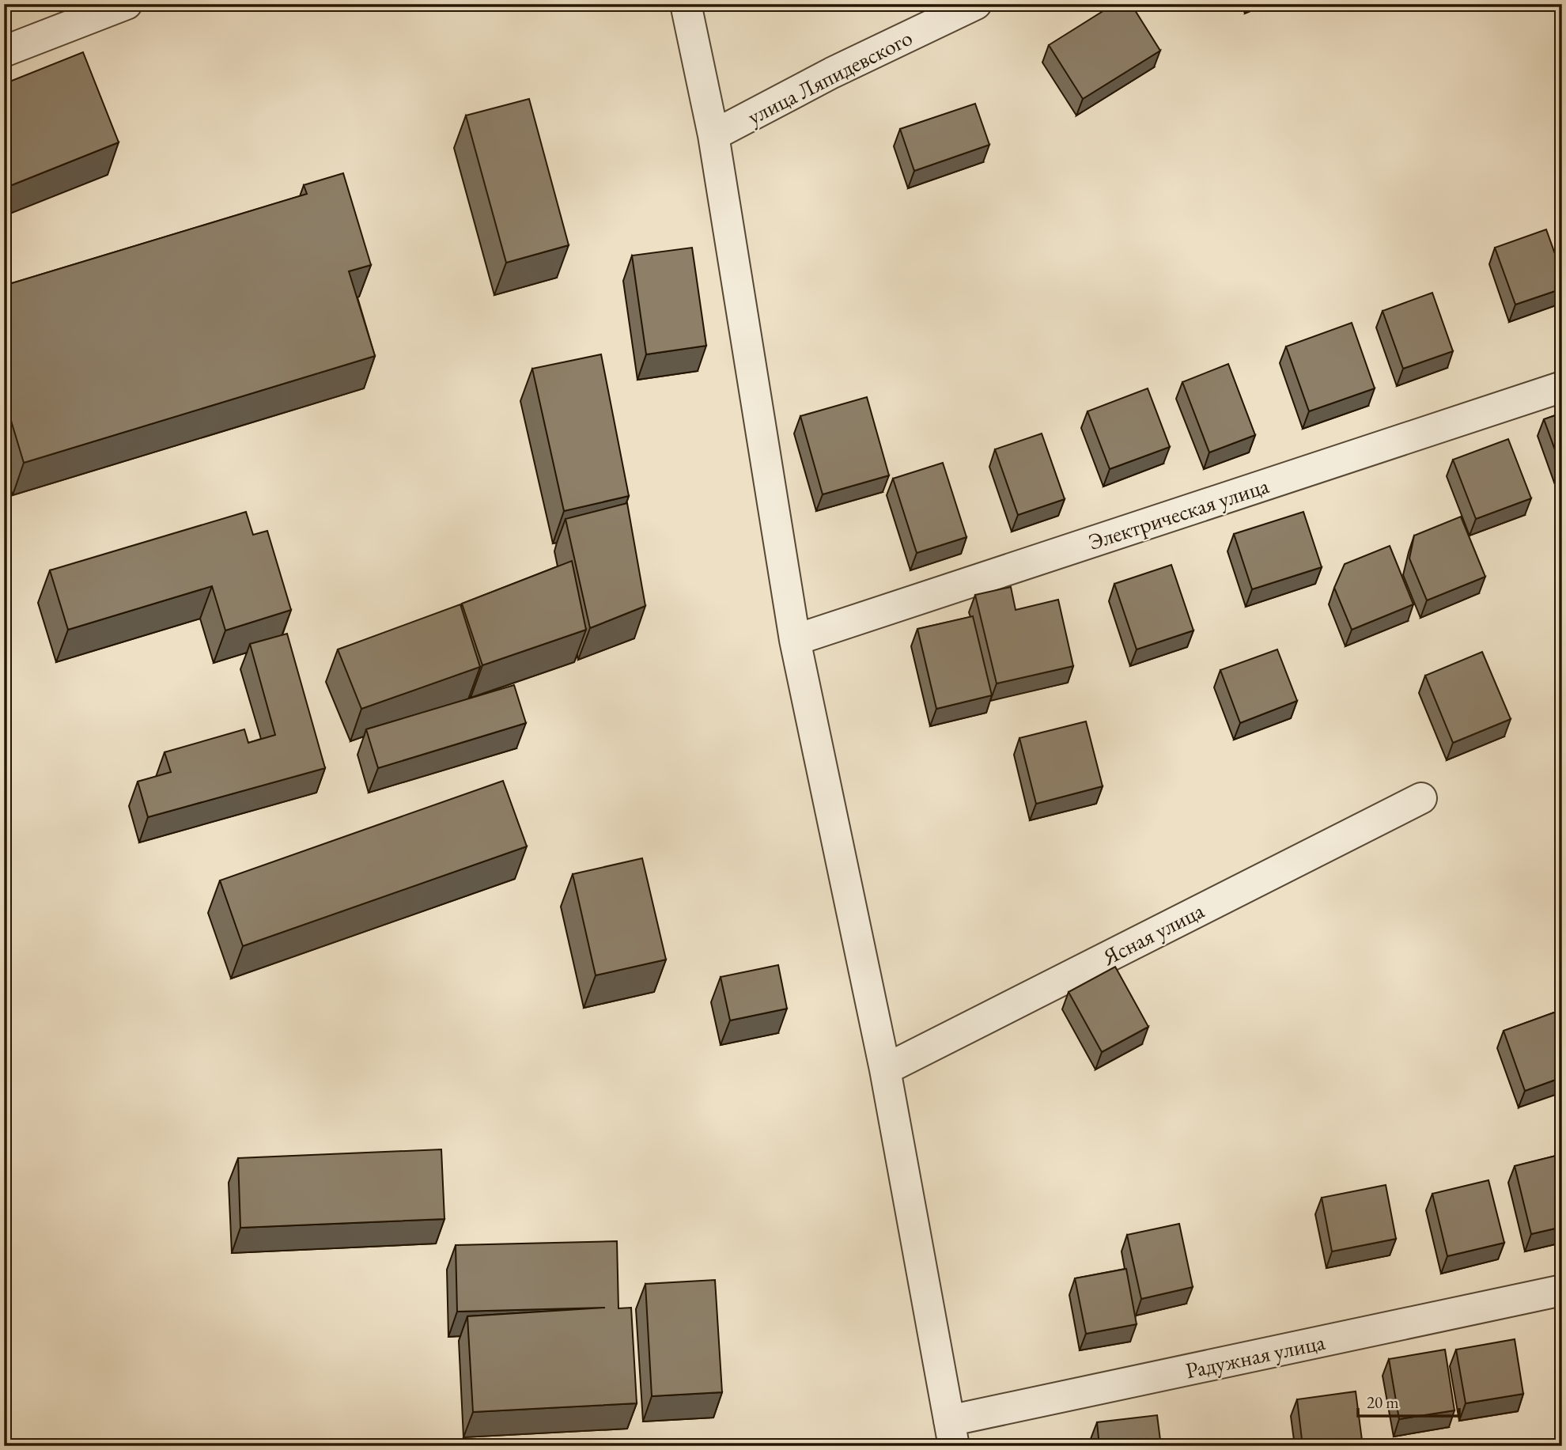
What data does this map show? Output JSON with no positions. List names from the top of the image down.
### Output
{
  "streets": {
    "street": [
      "улица Ляпидевского",
      "Электрическая улица",
      "Ясная улица",
      "Радужная улица"
    ]
  },
  "scale_bar": "20 m"
}
